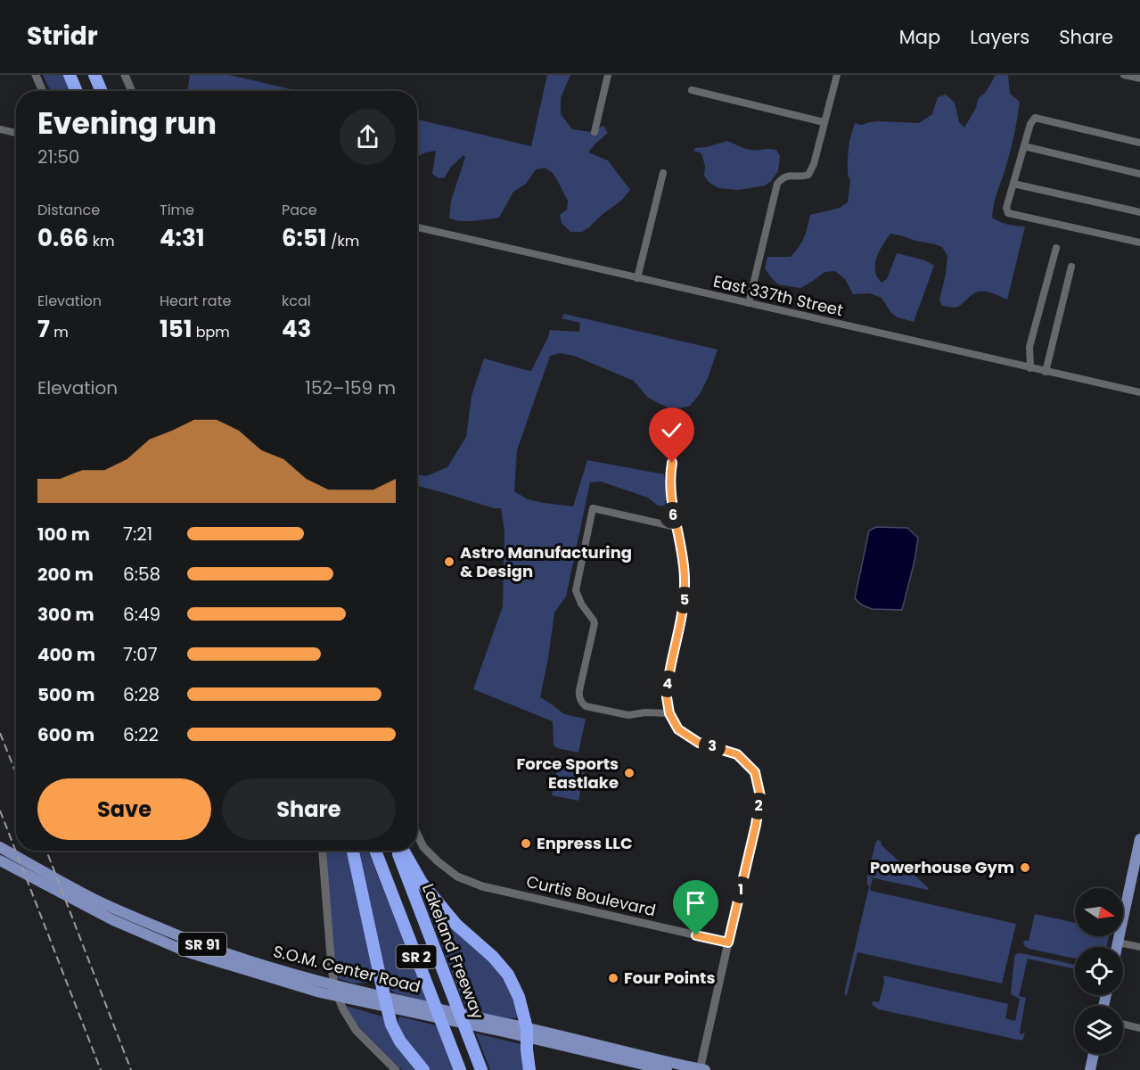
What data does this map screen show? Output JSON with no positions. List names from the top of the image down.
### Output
{
  "streets": {
    "highway": ["Lakeland Freeway", "SR 2"],
    "main road": ["SR 91", "S.O.M. Center Road"],
    "street": ["East 337th Street", "Curtis Boulevard"]
  },
  "places": [
    "Astro Manufacturing & Design",
    "Force Sports Eastlake",
    "Enpress LLC",
    "Powerhouse Gym",
    "Four Points"
  ],
  "north": "right",
  "page": {
    "header": "Stridr",
    "nav": ["Map", "Layers", "Share"],
    "heading": ["Evening run", "21:50"],
    "stats": [
      ["Distance", "0.66 km"],
      ["Time", "4:31"],
      ["Pace", "6:51 /km"],
      ["Elevation", "7 m"],
      ["Heart rate", "151 bpm"],
      ["kcal", "43"]
    ],
    "chart": ["Elevation", "152–159 m"],
    "pins": [
      "6",
      "5",
      "4",
      "3",
      "2",
      "1"
    ],
    "list": [
      {
        "name": "100 m",
        "note": "7:21"
      },
      {
        "name": "200 m",
        "note": "6:58"
      },
      {
        "name": "300 m",
        "note": "6:49"
      },
      {
        "name": "400 m",
        "note": "7:07"
      },
      {
        "name": "500 m",
        "note": "6:28"
      },
      {
        "name": "600 m",
        "note": "6:22"
      }
    ],
    "buttons": ["Save", "Share"]
  }
}
